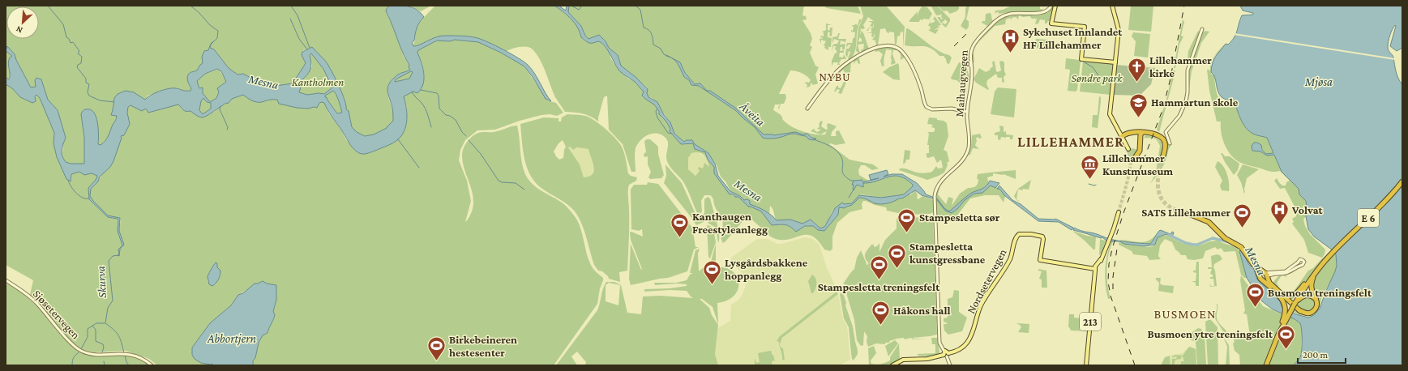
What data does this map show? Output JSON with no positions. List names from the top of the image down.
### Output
{
  "streets": {
    "highway": ["E 6"],
    "main road": ["Nordsetervegen", "213"],
    "street": ["Maihaugvegen", "Sjøsetervegen"]
  },
  "crossings": [
    ["Maihaugvegen", "Nordsetervegen"],
    ["Nordsetervegen", "213"]
  ],
  "districts": ["NYBU", "LILLEHAMMER", "BUSMOEN"],
  "water": [
    "Mesna",
    "Mjøsa",
    "Åveita",
    "Skurva",
    "Abbortjern"
  ],
  "parks": ["Søndre park", "Kantholmen"],
  "places": {
    "hospital": ["Sykehuset Innlandet HF Lillehammer", "Volvat"],
    "church": ["Lillehammer kirke"],
    "school or university": ["Hammartun skole"],
    "museum": ["Lillehammer Kunstmuseum"],
    "sports": [
      "SATS Lillehammer",
      "Stampesletta sør",
      "Kanthaugen Freestyleanlegg",
      "Stampesletta kunstgressbane",
      "Stampesletta treningsfelt",
      "Lysgårdsbakkene hoppanlegg",
      "Busmoen treningsfelt",
      "Håkons hall",
      "Busmoen ytre treningsfelt",
      "Birkebeineren hestesenter"
    ]
  },
  "scale_bar": "200 m",
  "north": "bottom left"
}
